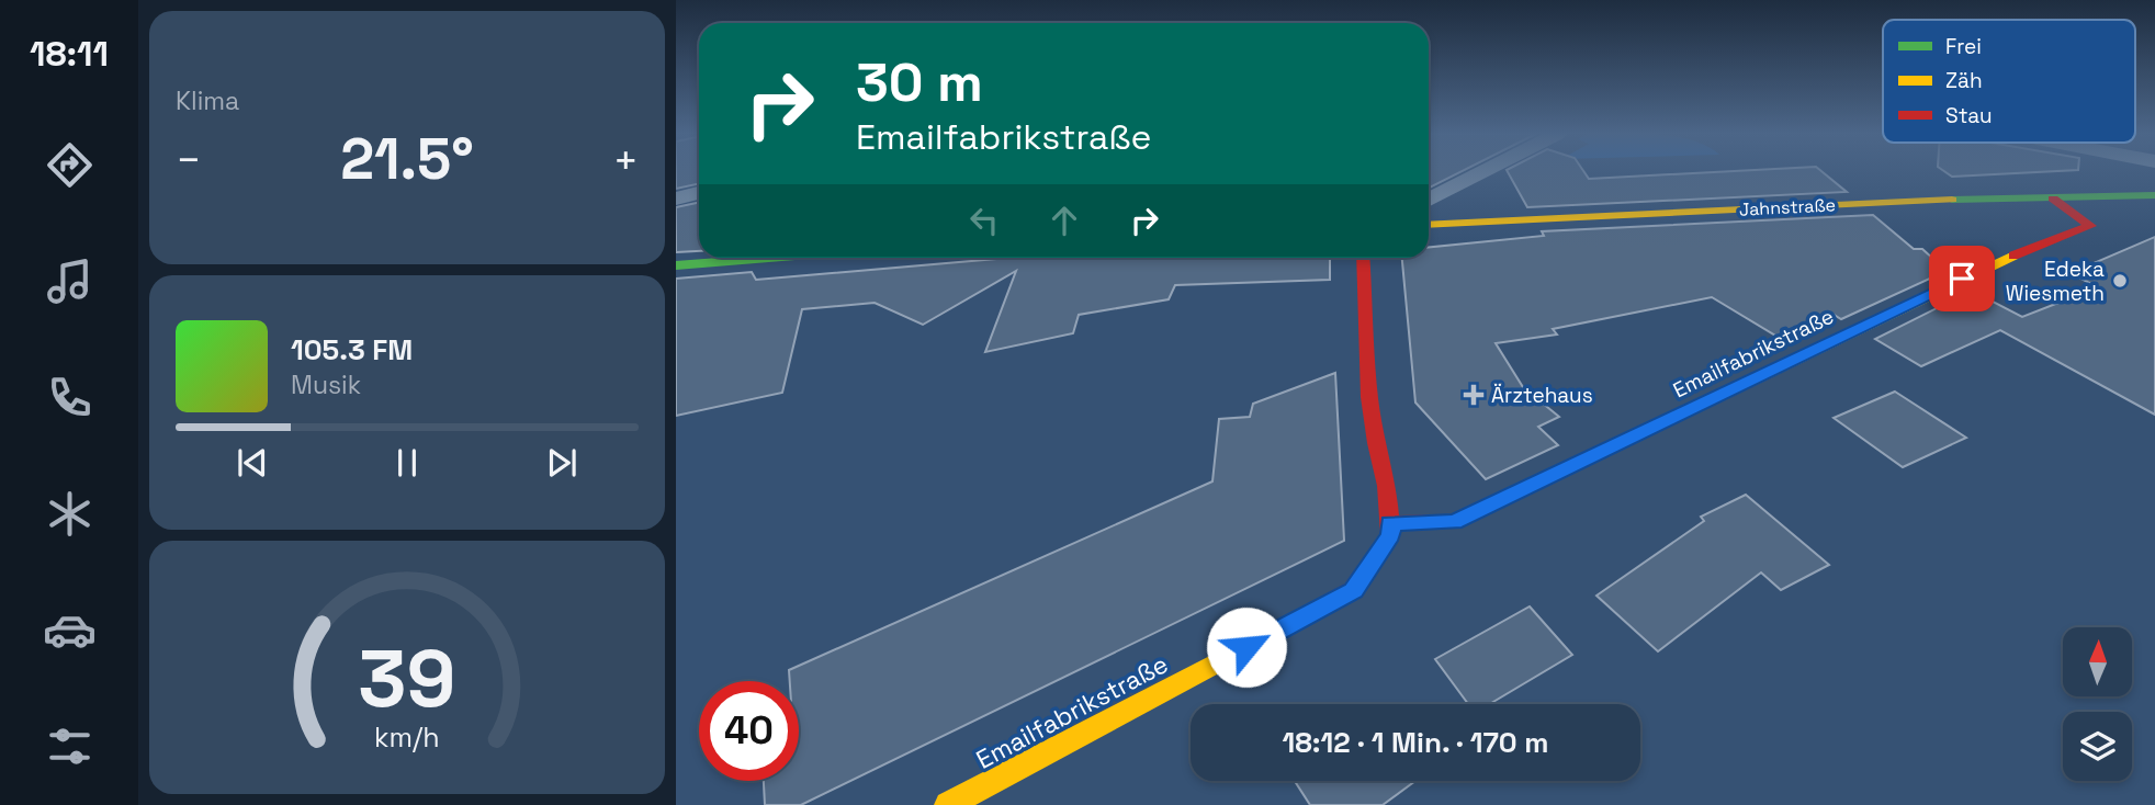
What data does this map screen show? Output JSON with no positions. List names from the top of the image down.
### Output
{
  "streets": {
    "street": ["Jahnstraße", "Emailfabrikstraße"]
  },
  "crossings": [
    ["Jahnstraße", "Emailfabrikstraße"]
  ],
  "places": {
    "other": ["Edeka Wiesmeth"],
    "health": ["Ärztehaus"]
  },
  "legend": ["Frei", "Zäh", "Stau"],
  "north": "top",
  "page": {
    "tabs": "18:11",
    "tile": "Klima",
    "turn": ["30 m", "Emailfabrikstraße"],
    "heat": ["−", "21.5°", "+"],
    "song": ["105.3 FM", "Musik"],
    "limit": "40",
    "trip": "18:12 · 1 Min. · 170 m",
    "gauge": ["39", "km/h"]
  }
}
